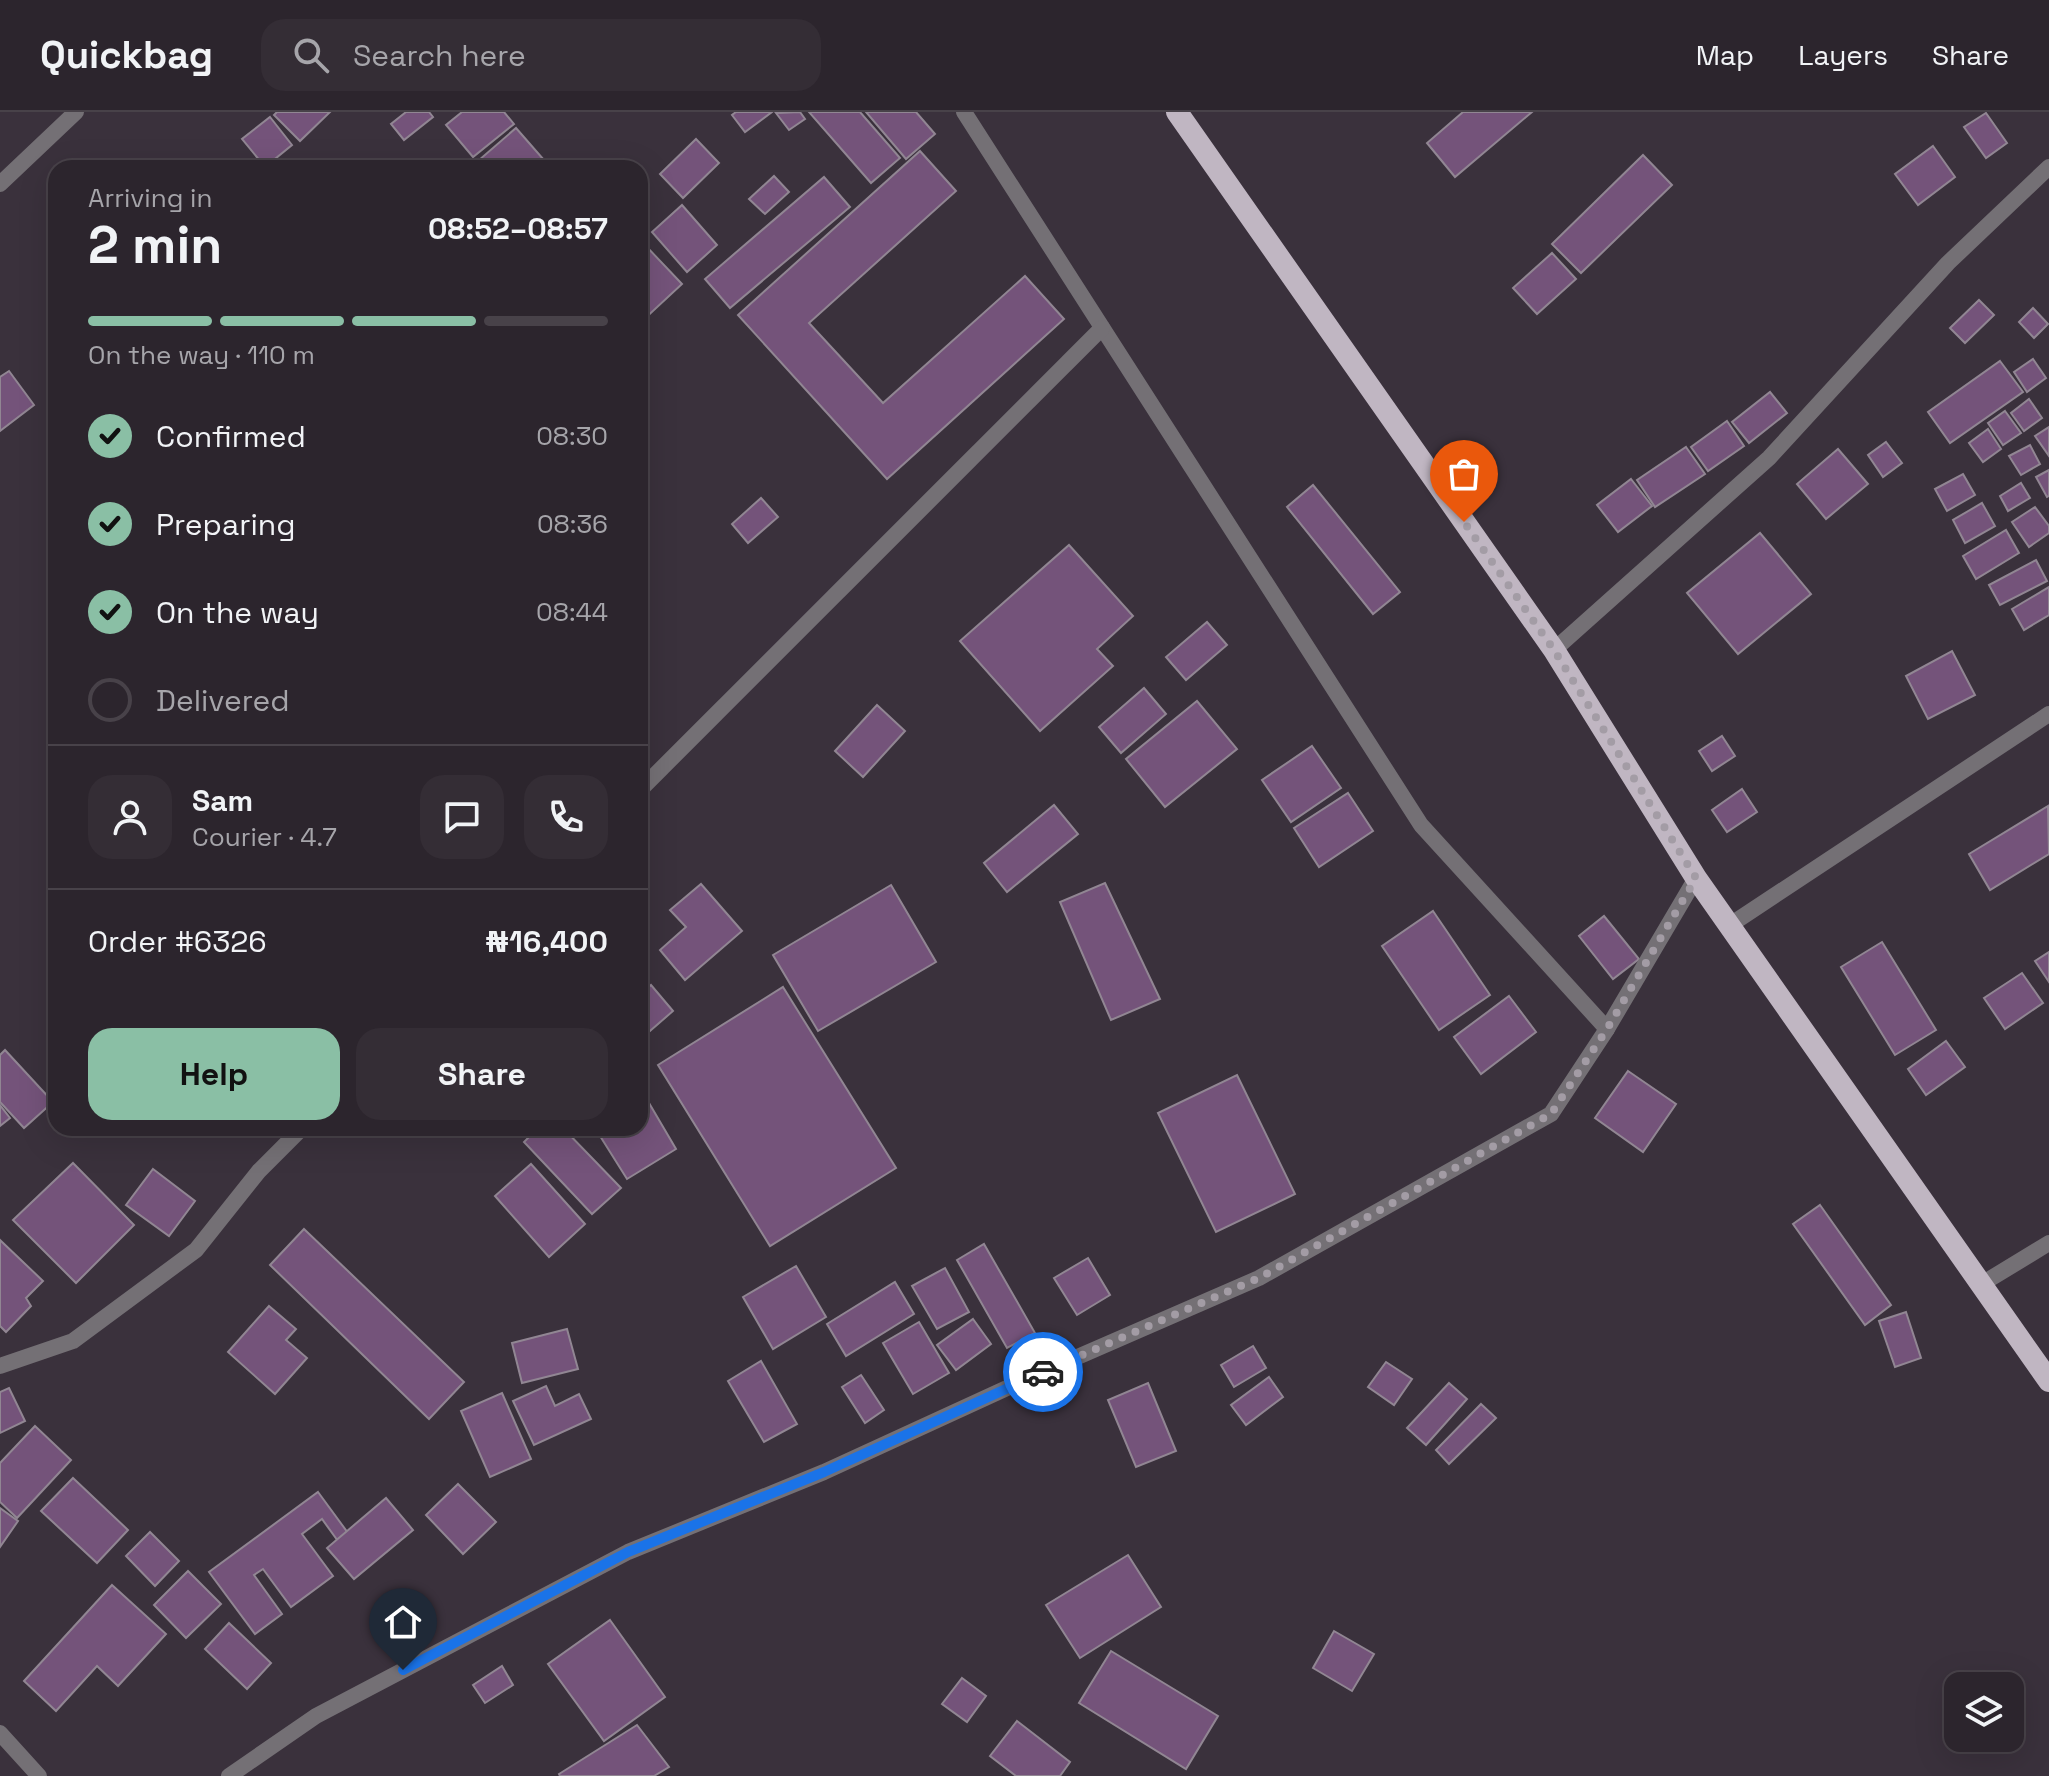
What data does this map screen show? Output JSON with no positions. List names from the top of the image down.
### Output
{
  "page": {
    "header": "Quickbag",
    "search": "Search here",
    "nav": ["Map", "Layers", "Share"],
    "heading": ["2 min", "Arriving in", "08:52–08:57"],
    "panel": [
      "Sam",
      "Courier · 4.7",
      "Order #6326",
      "₦16,400"
    ],
    "bar": "On the way · 110 m",
    "list": [
      ["Confirmed", "08:30"],
      ["Preparing", "08:36"],
      ["On the way", "08:44"],
      "Delivered"
    ],
    "buttons": ["Help", "Share"]
  }
}
